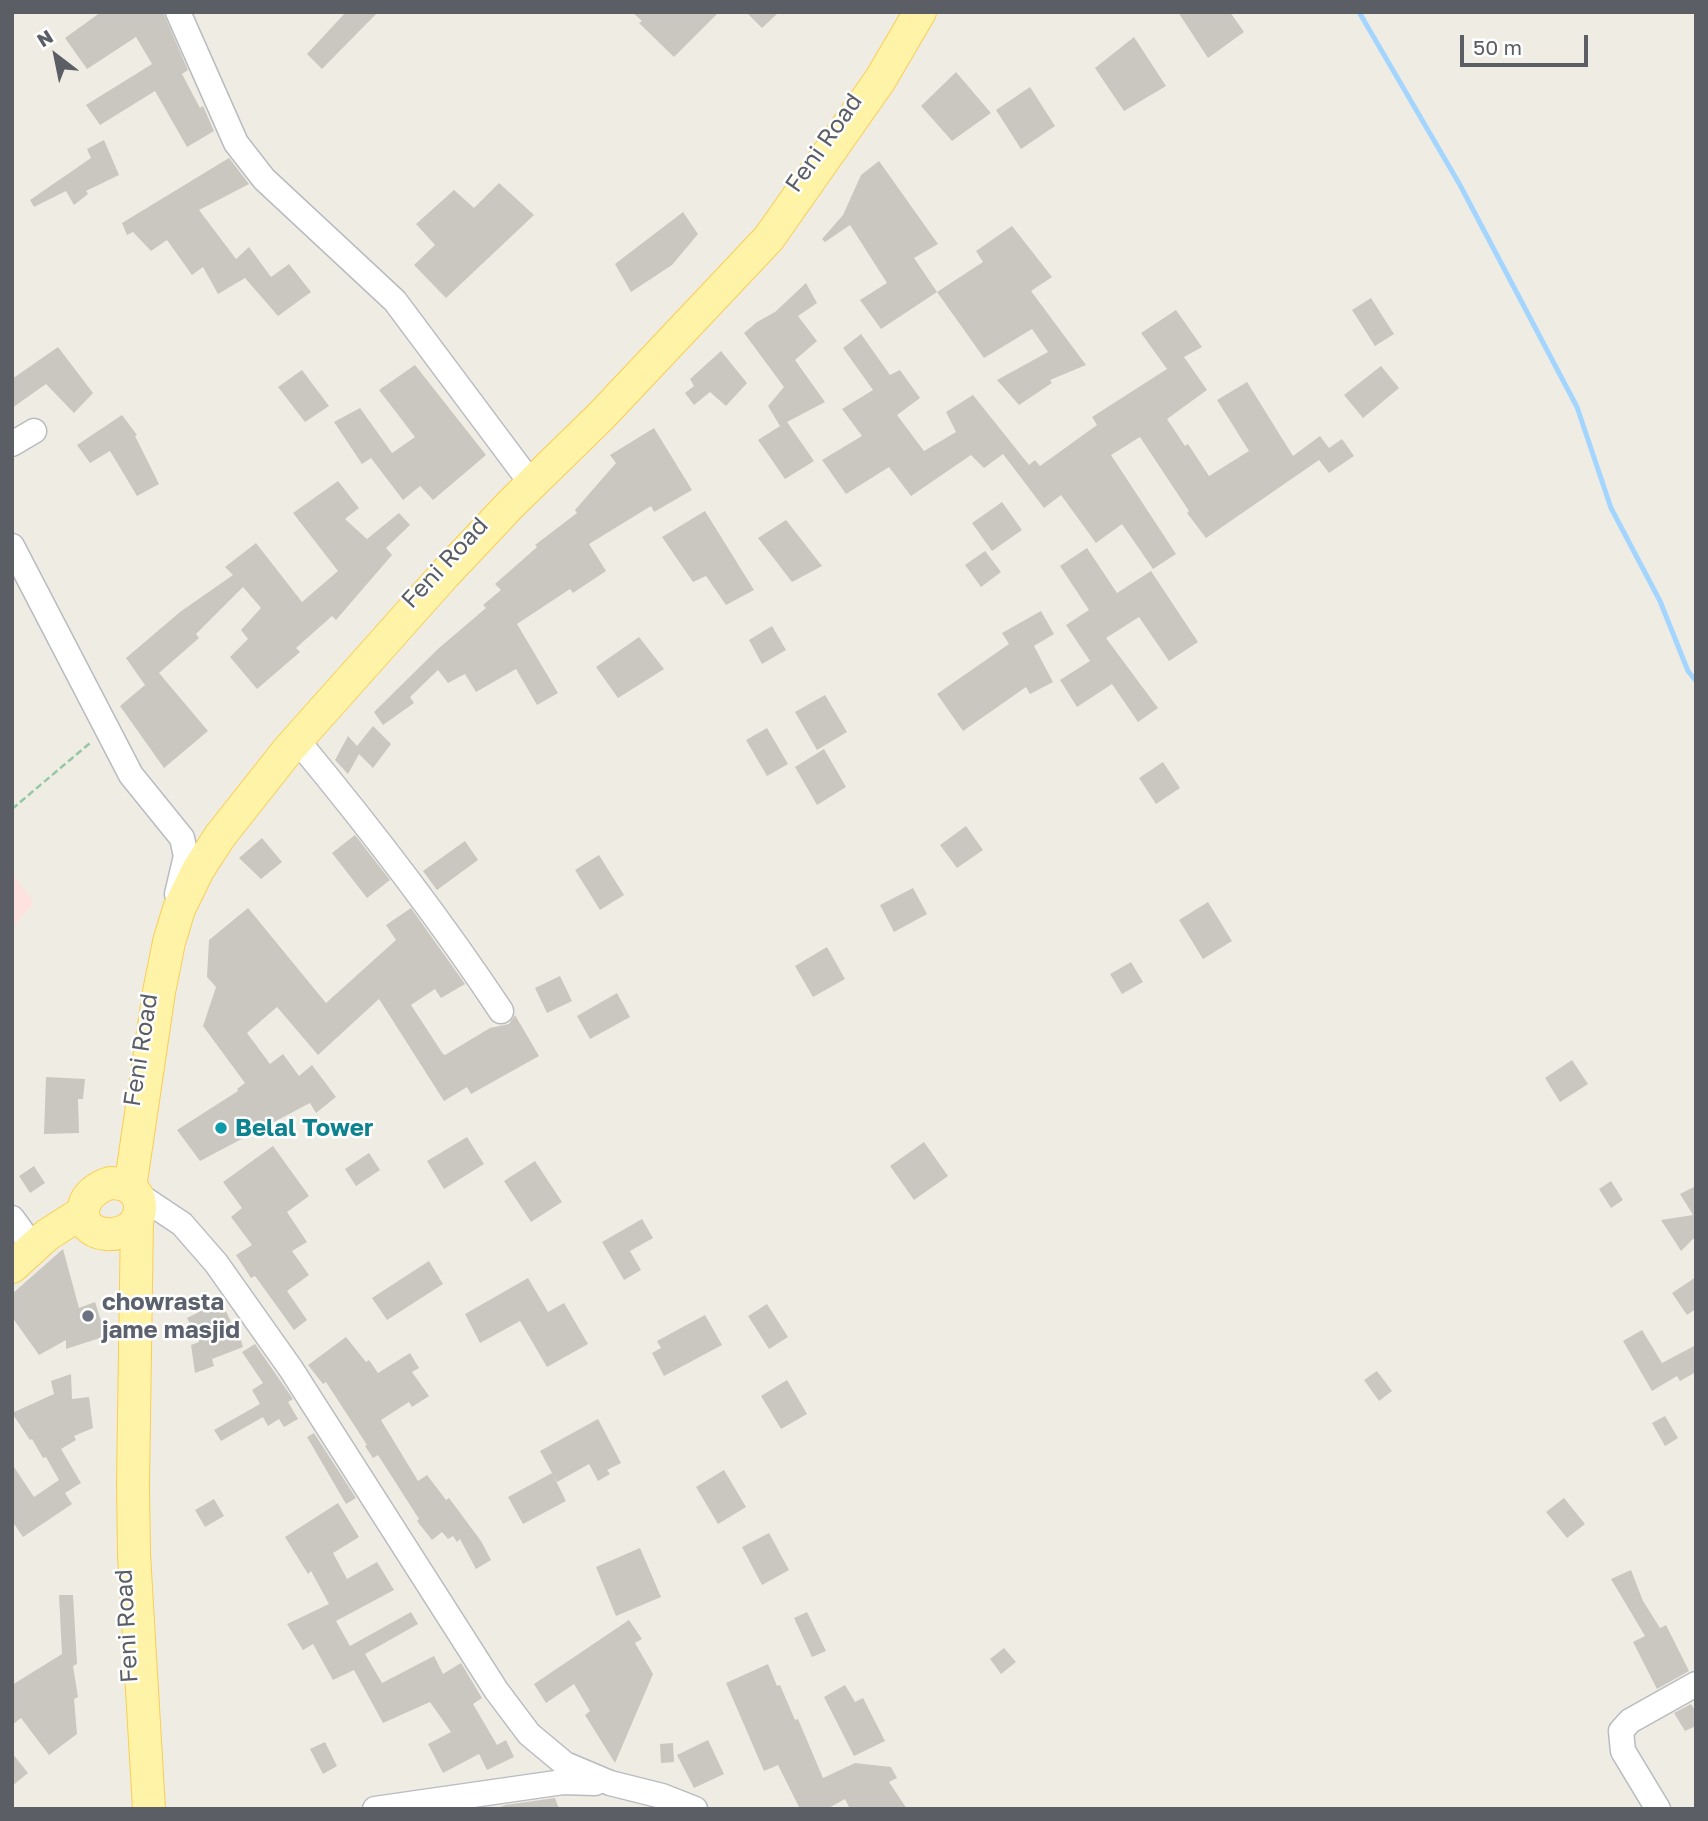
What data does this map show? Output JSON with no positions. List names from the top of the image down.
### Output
{
  "streets": {
    "main road": ["Feni Road"]
  },
  "places": ["Belal Tower", "chowrasta jame masjid"],
  "scale_bar": "50 m",
  "north": "top left"
}
